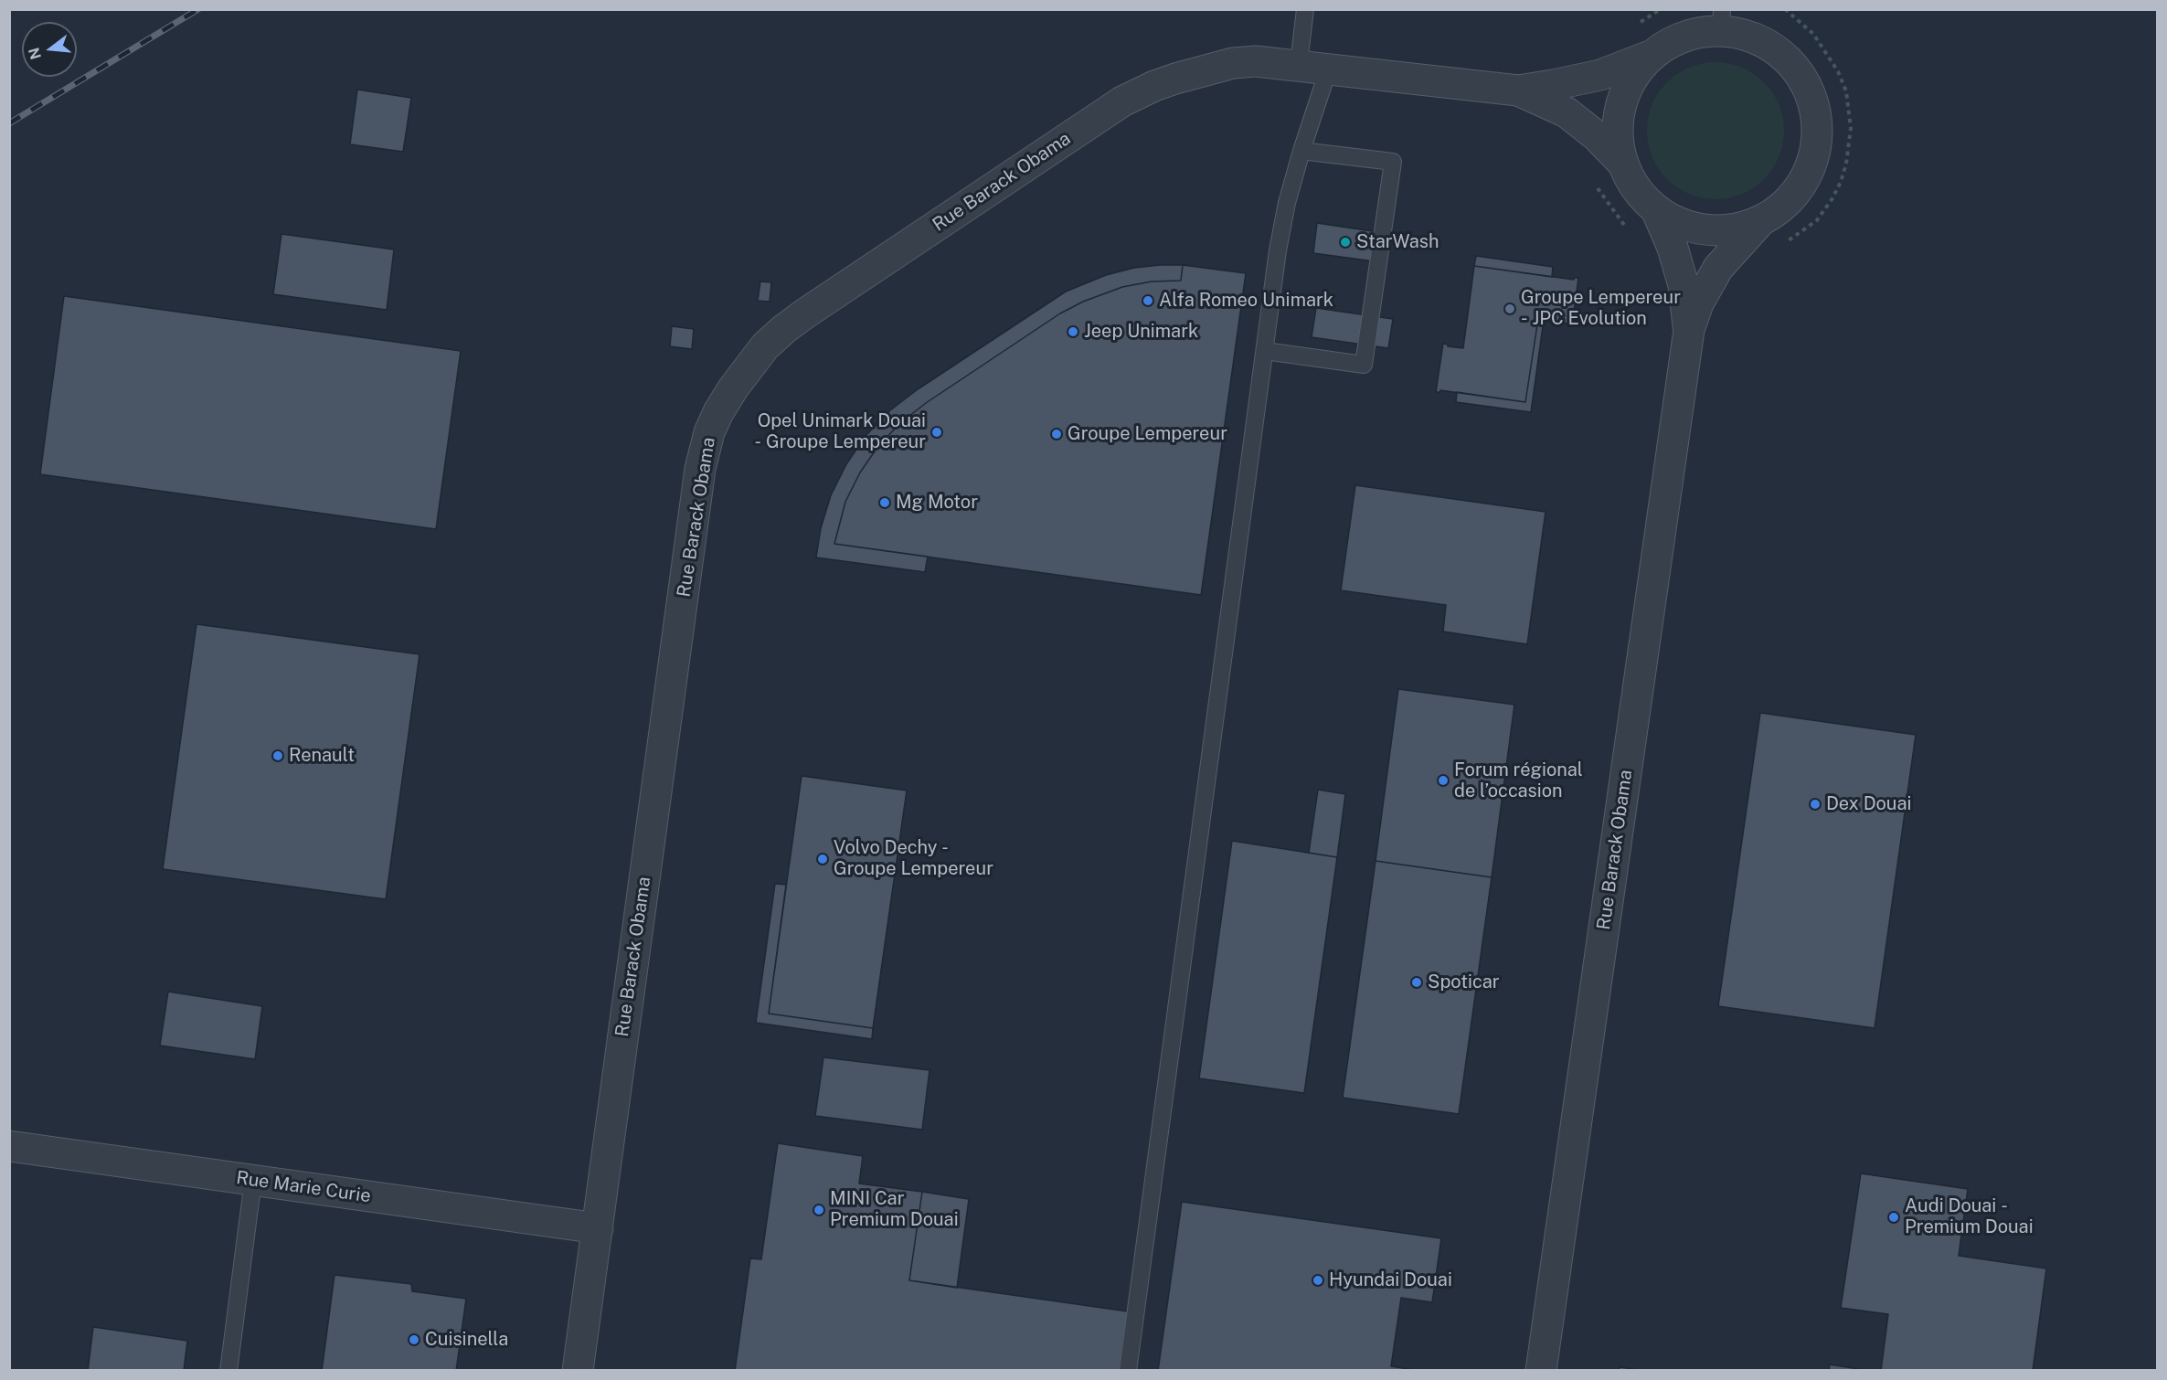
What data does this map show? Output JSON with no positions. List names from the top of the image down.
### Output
{
  "streets": {
    "street": ["Rue Barack Obama", "Rue Marie Curie"]
  },
  "crossings": [
    ["Rue Barack Obama", "Rue Marie Curie"]
  ],
  "places": [
    "StarWash",
    "Alfa Romeo Unimark",
    "Groupe Lempereur - JPC Evolution",
    "Jeep Unimark",
    "Opel Unimark Douai - Groupe Lempereur",
    "Groupe Lempereur",
    "Mg Motor",
    "Renault",
    "Forum régional de l’occasion",
    "Dex Douai",
    "Volvo Dechy - Groupe Lempereur",
    "Spoticar",
    "MINI Car Premium Douai",
    "Audi Douai - Premium Douai",
    "Hyundai Douai",
    "Cuisinella"
  ],
  "north": "left"
}
